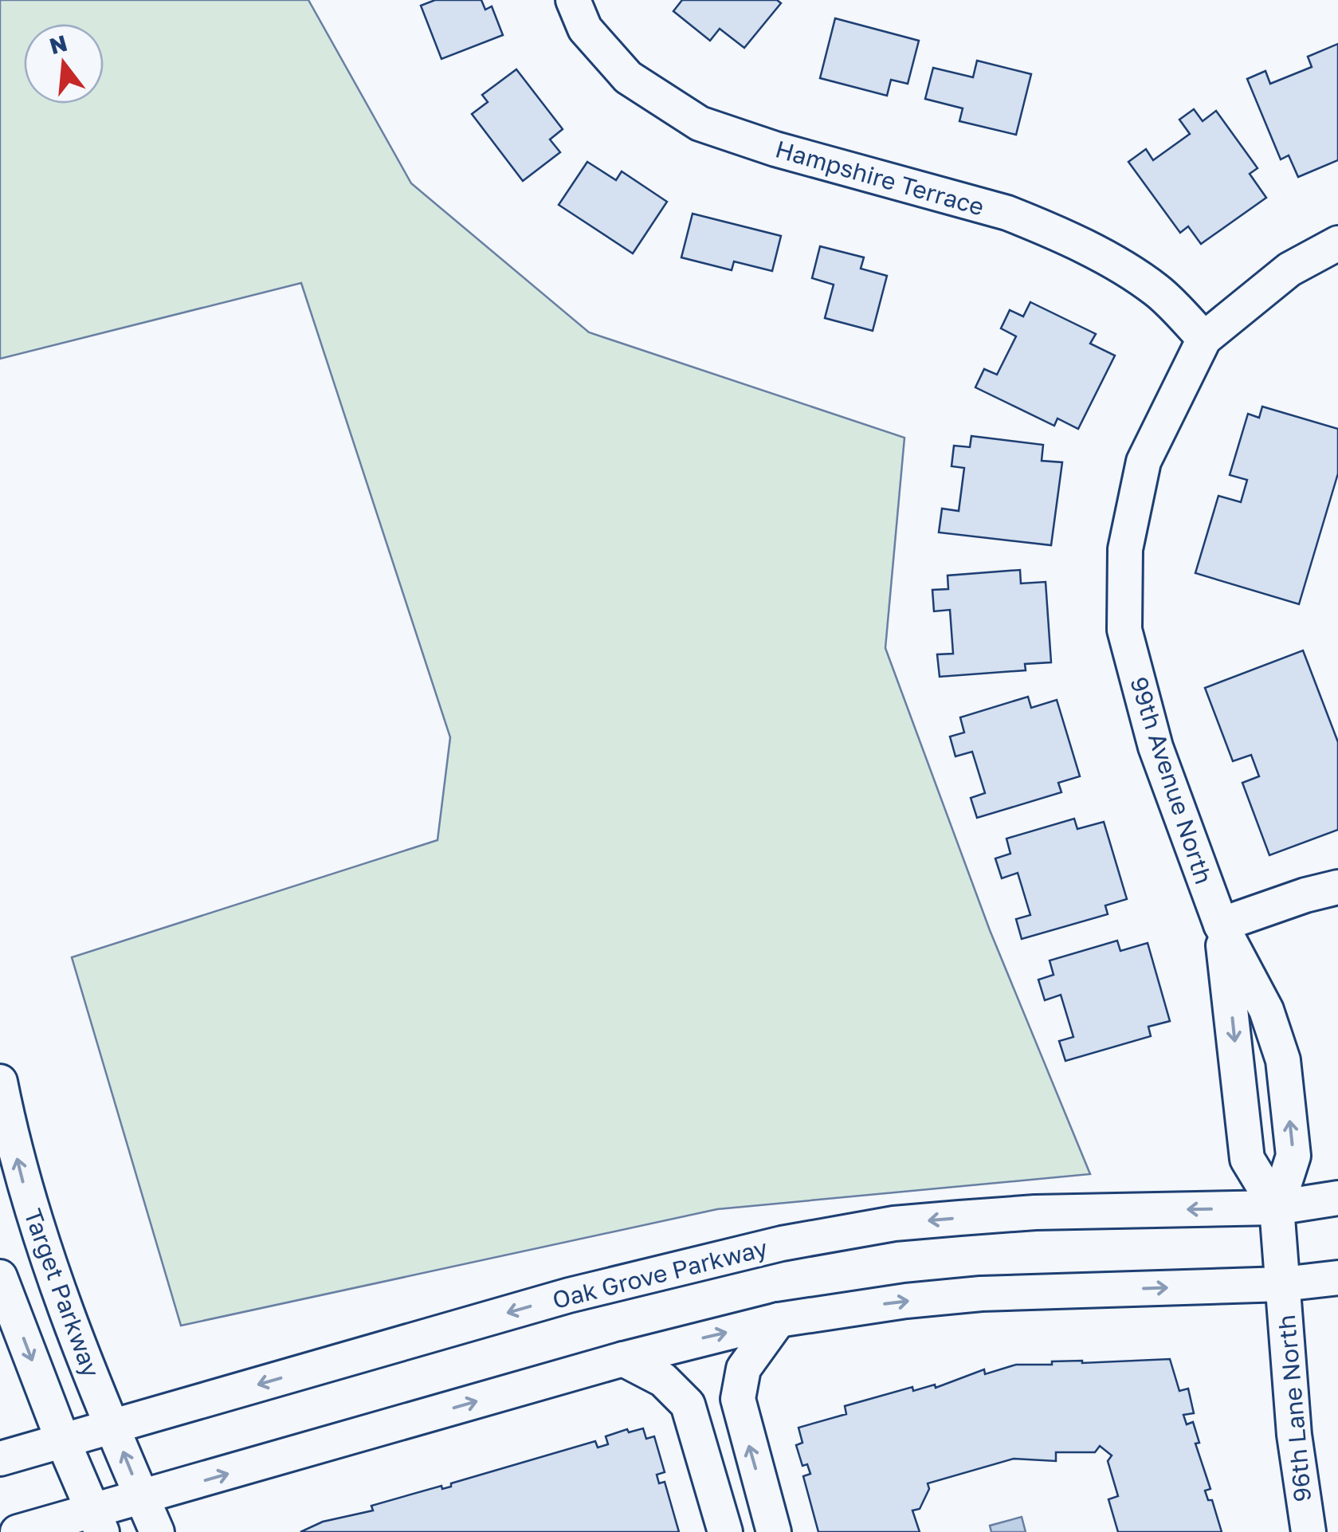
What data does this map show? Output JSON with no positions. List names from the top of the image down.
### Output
{
  "streets": {
    "street": [
      "Hampshire Terrace",
      "99th Avenue North",
      "Oak Grove Parkway",
      "Target Parkway",
      "96th Lane North"
    ]
  },
  "crossings": [
    ["Hampshire Terrace", "99th Avenue North"],
    ["99th Avenue North", "Oak Grove Parkway"],
    ["99th Avenue North", "96th Lane North"],
    ["Oak Grove Parkway", "Target Parkway"],
    ["Oak Grove Parkway", "96th Lane North"]
  ],
  "north": "top"
}
